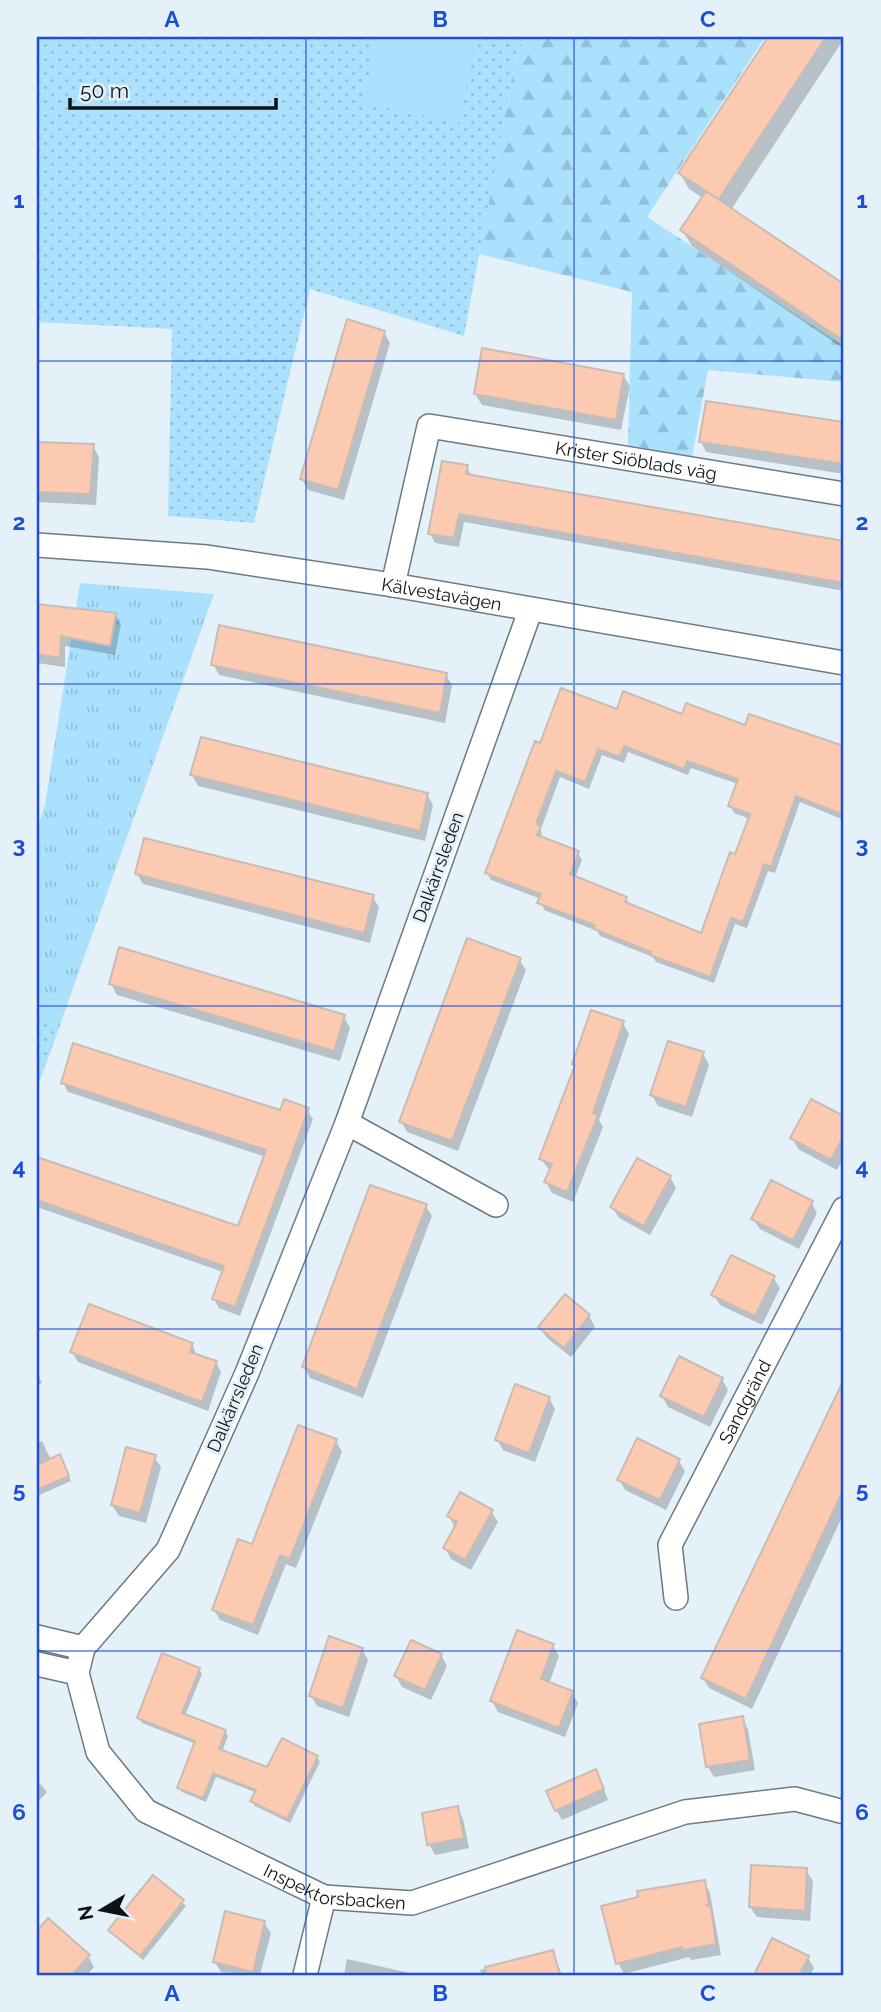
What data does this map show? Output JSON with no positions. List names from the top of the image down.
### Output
{
  "streets": {
    "street": [
      "Krister Siöblads väg",
      "Kälvestavägen",
      "Dalkärrsleden",
      "Sandgränd",
      "Inspektorsbacken"
    ]
  },
  "crossings": [
    ["Krister Siöblads väg", "Kälvestavägen"],
    ["Kälvestavägen", "Dalkärrsleden"],
    ["Dalkärrsleden", "Inspektorsbacken"]
  ],
  "scale_bar": "50 m",
  "north": "left",
  "grid": {
    "columns": ["A", "B", "C"],
    "rows": [
      "1",
      "2",
      "3",
      "4",
      "5",
      "6"
    ]
  }
}
